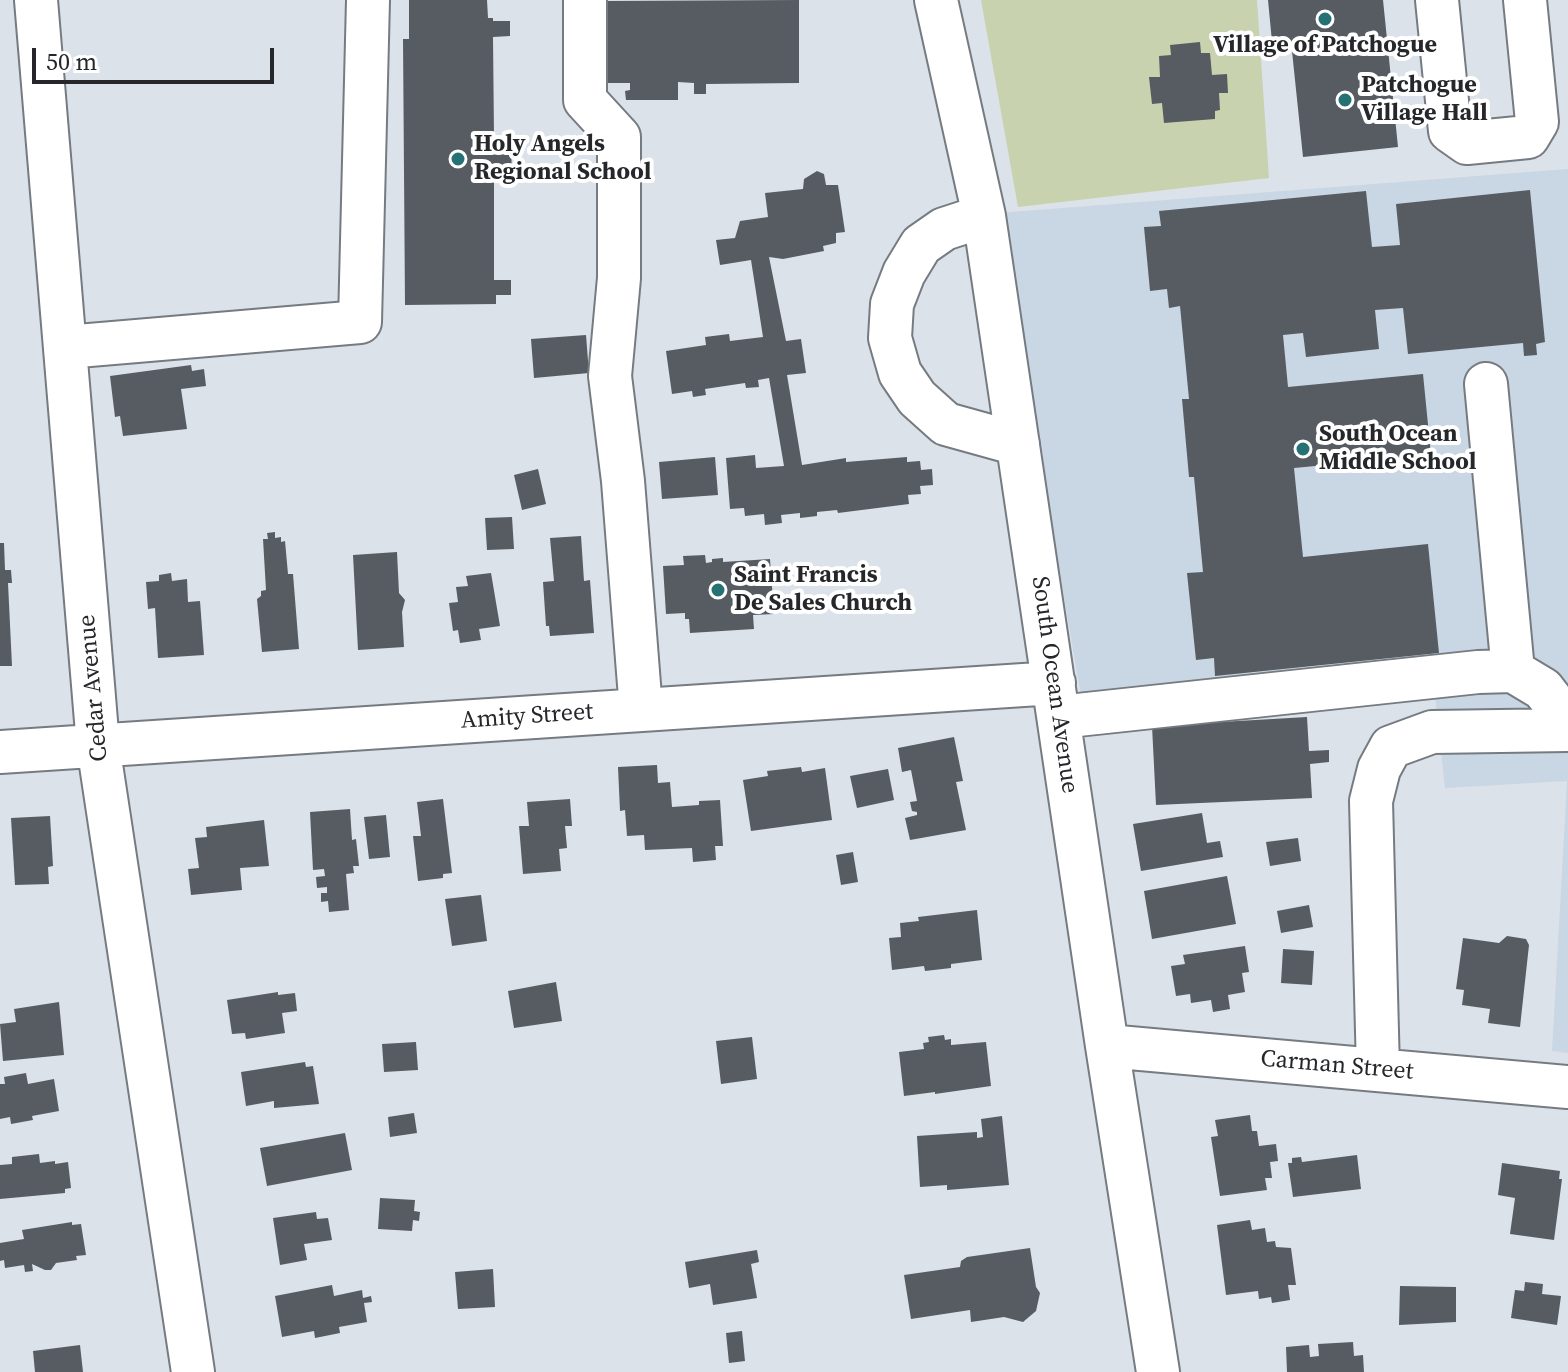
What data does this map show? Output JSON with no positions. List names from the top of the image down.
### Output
{
  "streets": {
    "street": [
      "South Ocean Avenue",
      "Cedar Avenue",
      "Amity Street",
      "Carman Street"
    ]
  },
  "crossings": [
    ["South Ocean Avenue", "Amity Street"],
    ["South Ocean Avenue", "Carman Street"],
    ["Cedar Avenue", "Amity Street"]
  ],
  "places": [
    "Village of Patchogue",
    "Patchogue Village Hall",
    "Holy Angels Regional School",
    "South Ocean Middle School",
    "Saint Francis De Sales Church"
  ],
  "scale_bar": "50 m"
}
